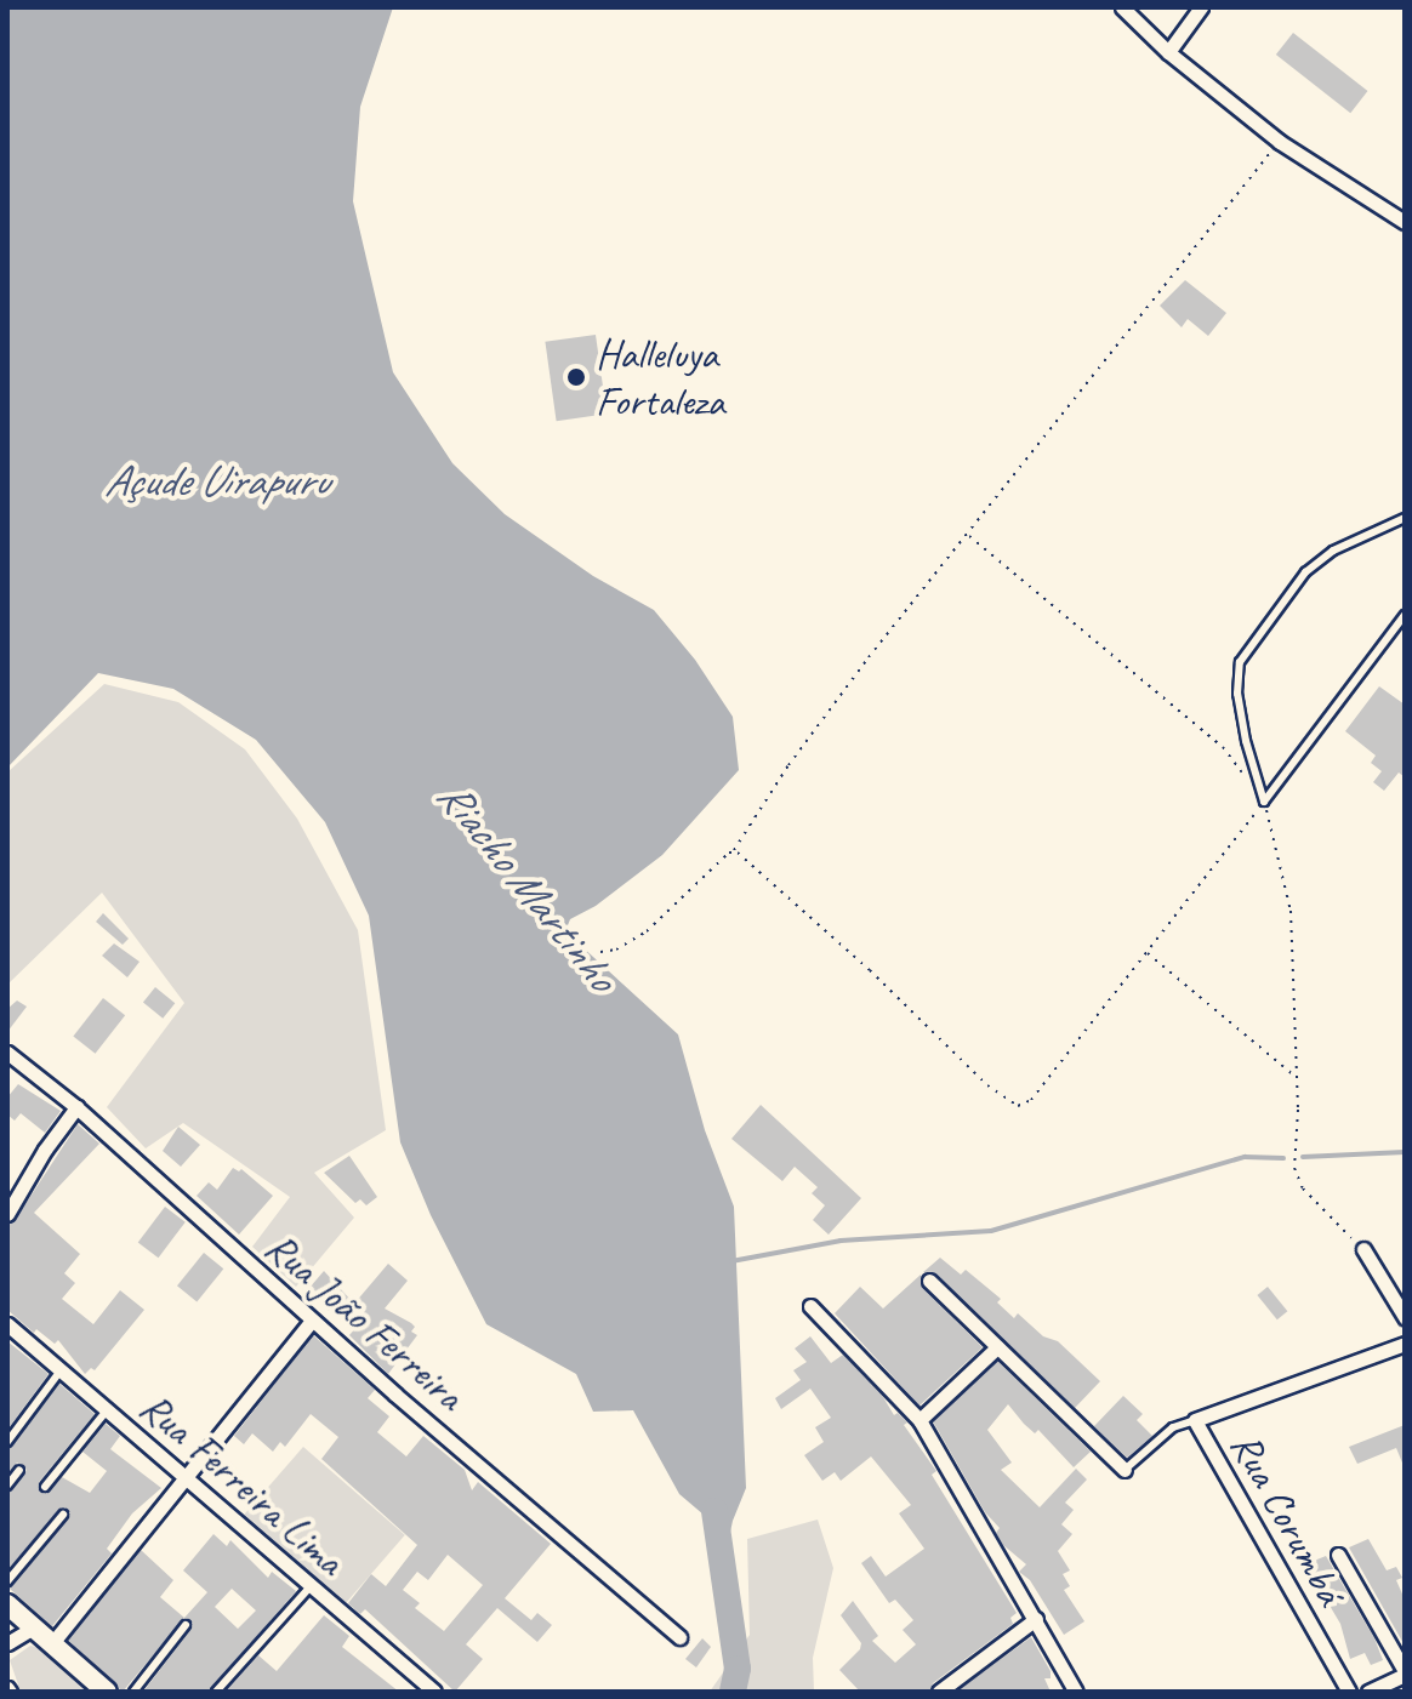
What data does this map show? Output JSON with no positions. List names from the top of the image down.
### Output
{
  "streets": {
    "street": ["Rua João Ferreira", "Rua Ferreira Lima", "Rua Corumbá"]
  },
  "water": ["Açude Uirapuru", "Riacho Martinho"],
  "places": ["Halleluya Fortaleza"]
}
